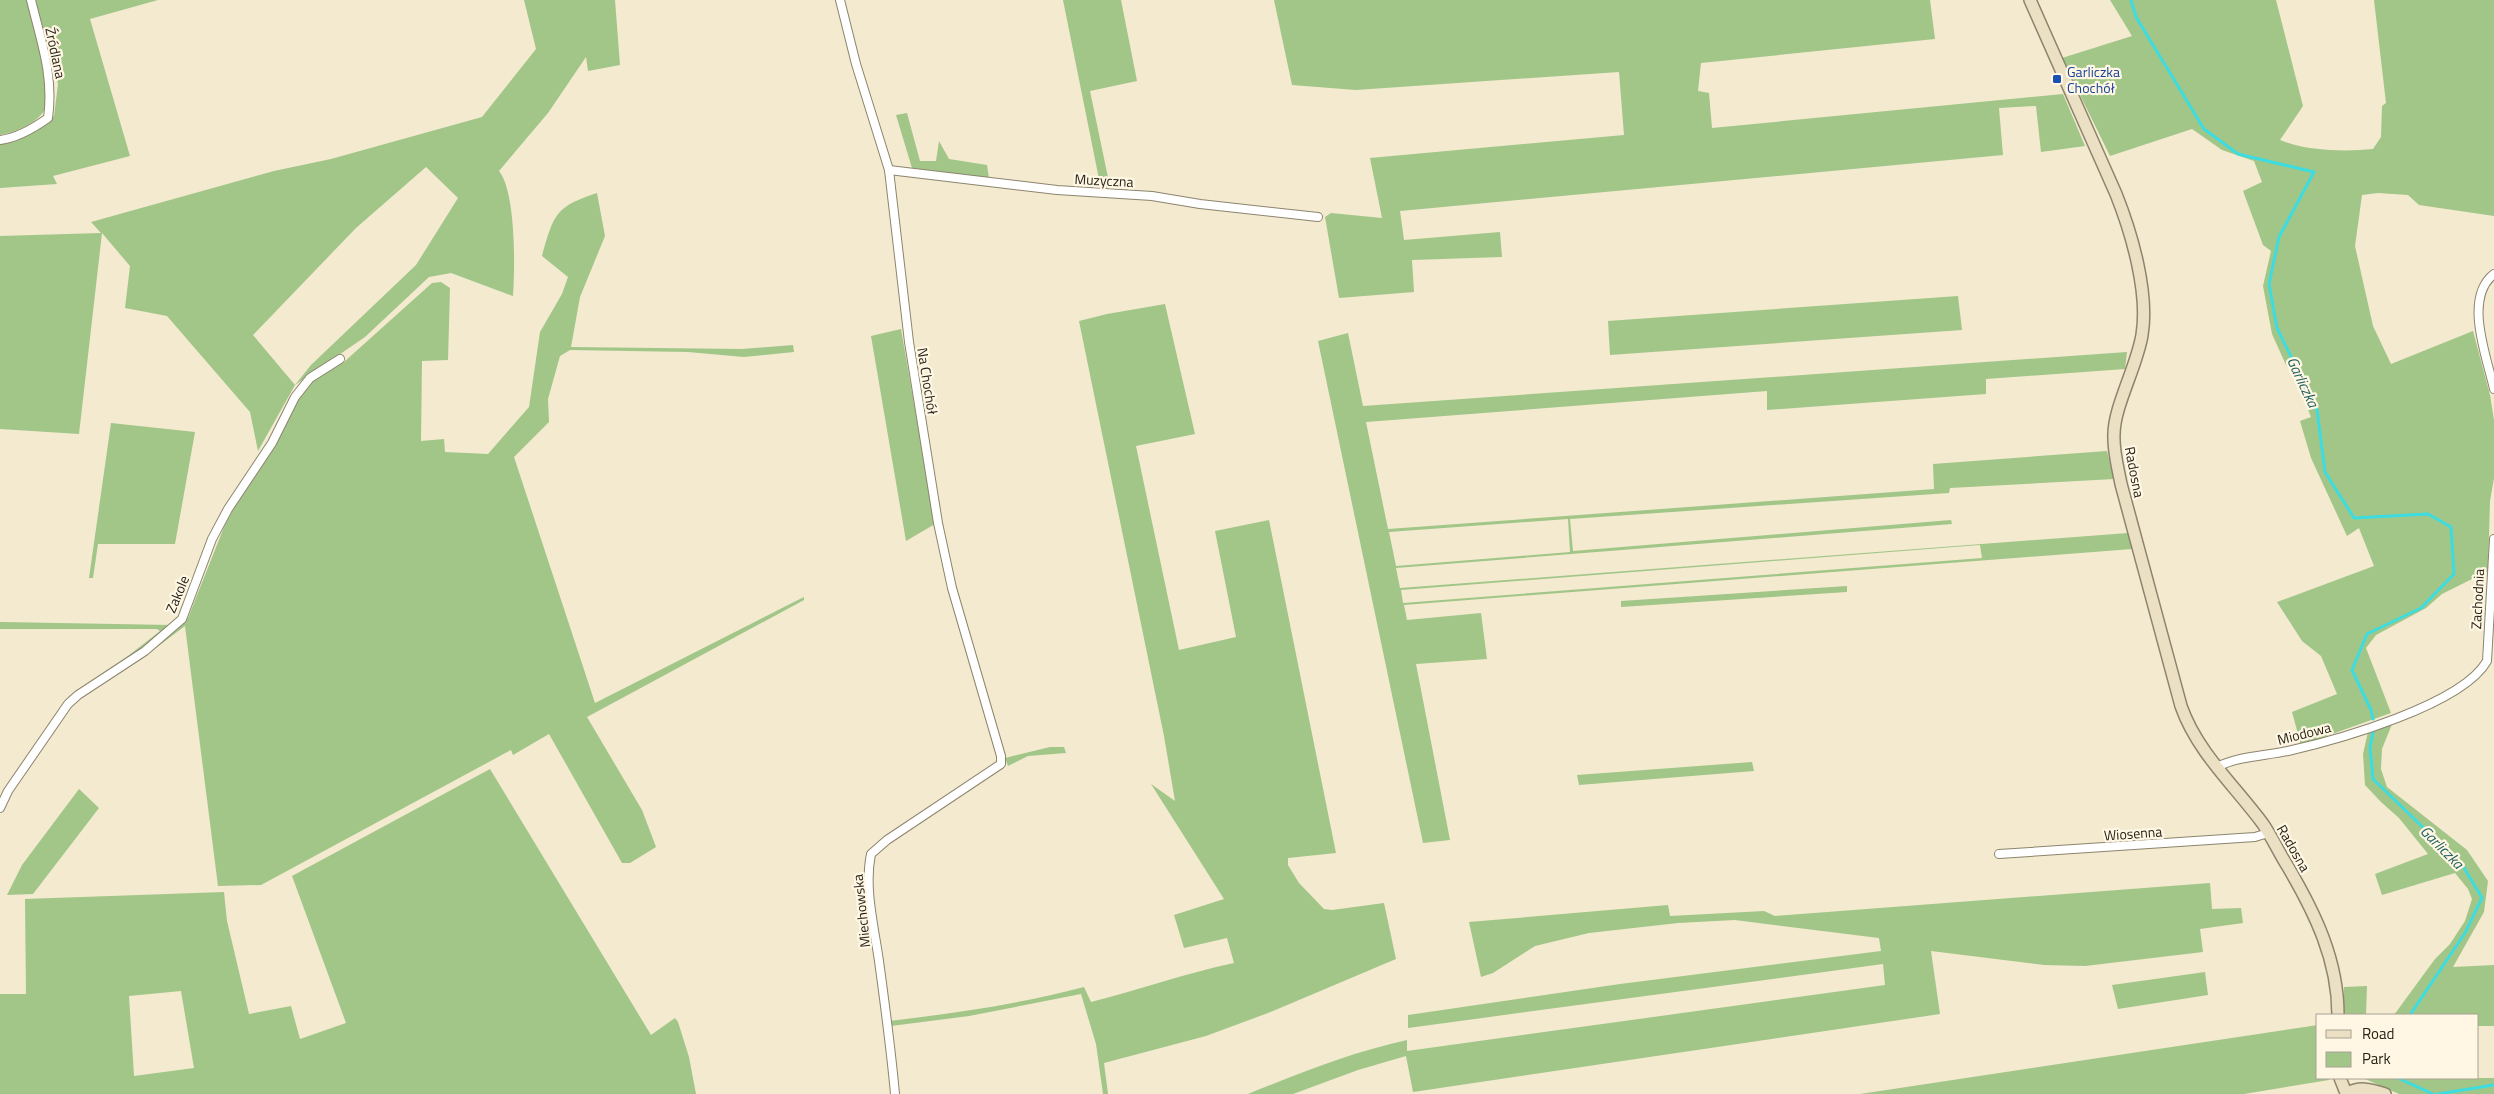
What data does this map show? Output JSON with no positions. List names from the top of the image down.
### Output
{
  "streets": {
    "street": [
      "Źródlana",
      "Muzyczna",
      "Na Chochół",
      "Radosna",
      "Zakole",
      "Zachodnia",
      "Miodowa",
      "Wiosenna",
      "Miechowska"
    ]
  },
  "crossings": [
    ["Muzyczna", "Na Chochół"],
    ["Na Chochół", "Miechowska"],
    ["Radosna", "Miodowa"],
    ["Radosna", "Wiosenna"],
    ["Zachodnia", "Miodowa"]
  ],
  "water": ["Garliczka"],
  "places": {
    "transit": ["Garliczka Chochół"]
  },
  "legend": ["Road", "Park"]
}
